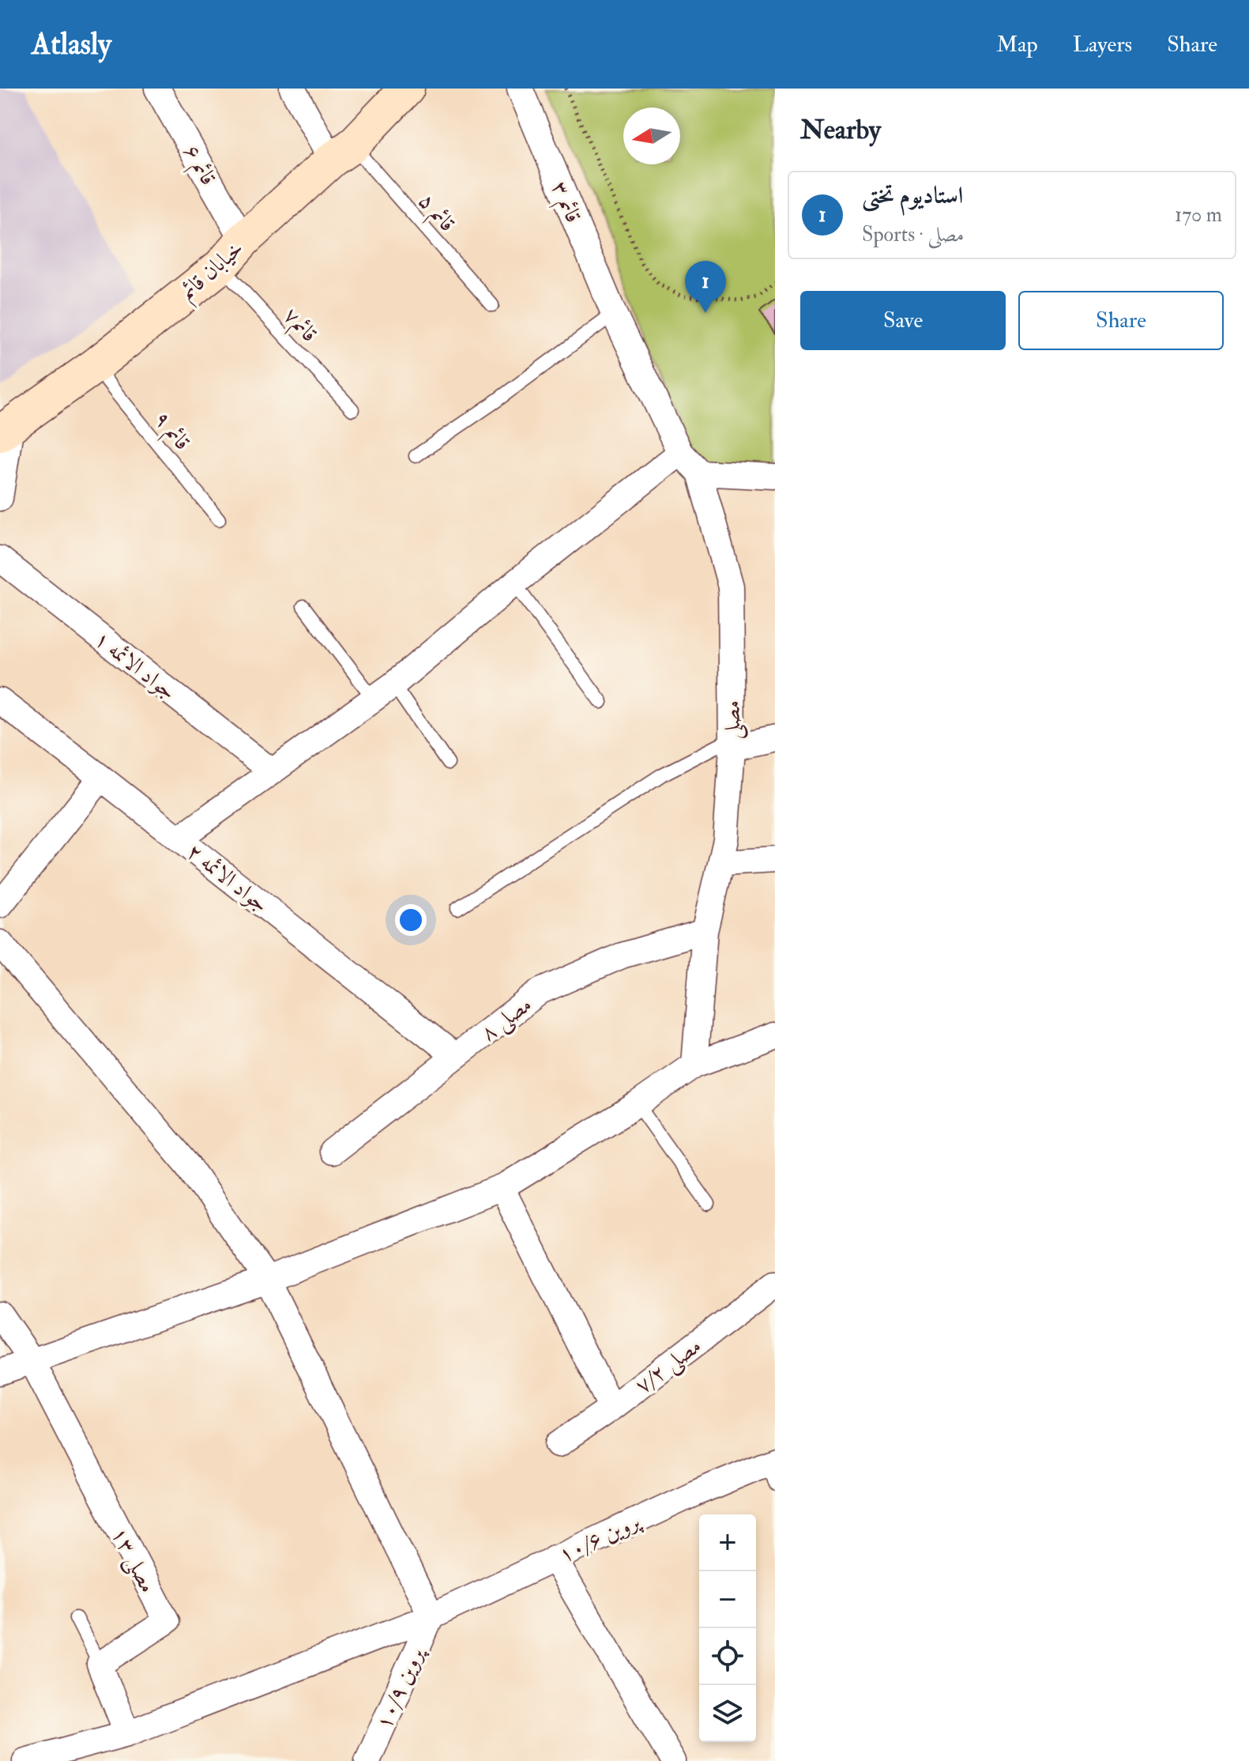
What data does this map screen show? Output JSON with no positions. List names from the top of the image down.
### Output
{
  "streets": {
    "street": [
      "قائم ۶",
      "قائم ۳",
      "خیابان قائم",
      "جواد الائمه ۱",
      "مصلی",
      "جواد الائمه ۲",
      "مصلی ۸",
      "مصلی ۷/۲",
      "پروین ۱۰/۶",
      "مصلی ۱۳",
      "پروین ۱۰/۹"
    ],
    "lane": ["قائم ۵", "قائم۷", "قائم ۹"]
  },
  "crossings": [
    ["قائم ۶", "خیابان قائم"],
    ["قائم ۳", "مصلی"],
    ["قائم ۵", "خیابان قائم"],
    ["خیابان قائم", "قائم۷"],
    ["خیابان قائم", "قائم ۹"],
    ["مصلی", "مصلی ۸"],
    ["جواد الائمه ۲", "مصلی ۸"],
    ["پروین ۱۰/۶", "پروین ۱۰/۹"]
  ],
  "north": "left",
  "page": {
    "header": "Atlasly",
    "nav": ["Map", "Layers", "Share"],
    "heading": "Nearby",
    "list": [
      {
        "mark": "1",
        "name": "استادیوم تختی",
        "note": "Sports · مصلی",
        "value": "170 m"
      }
    ],
    "pins": "1",
    "buttons": ["Save", "Share"],
    "map_buttons": ["+", "−"]
  }
}
